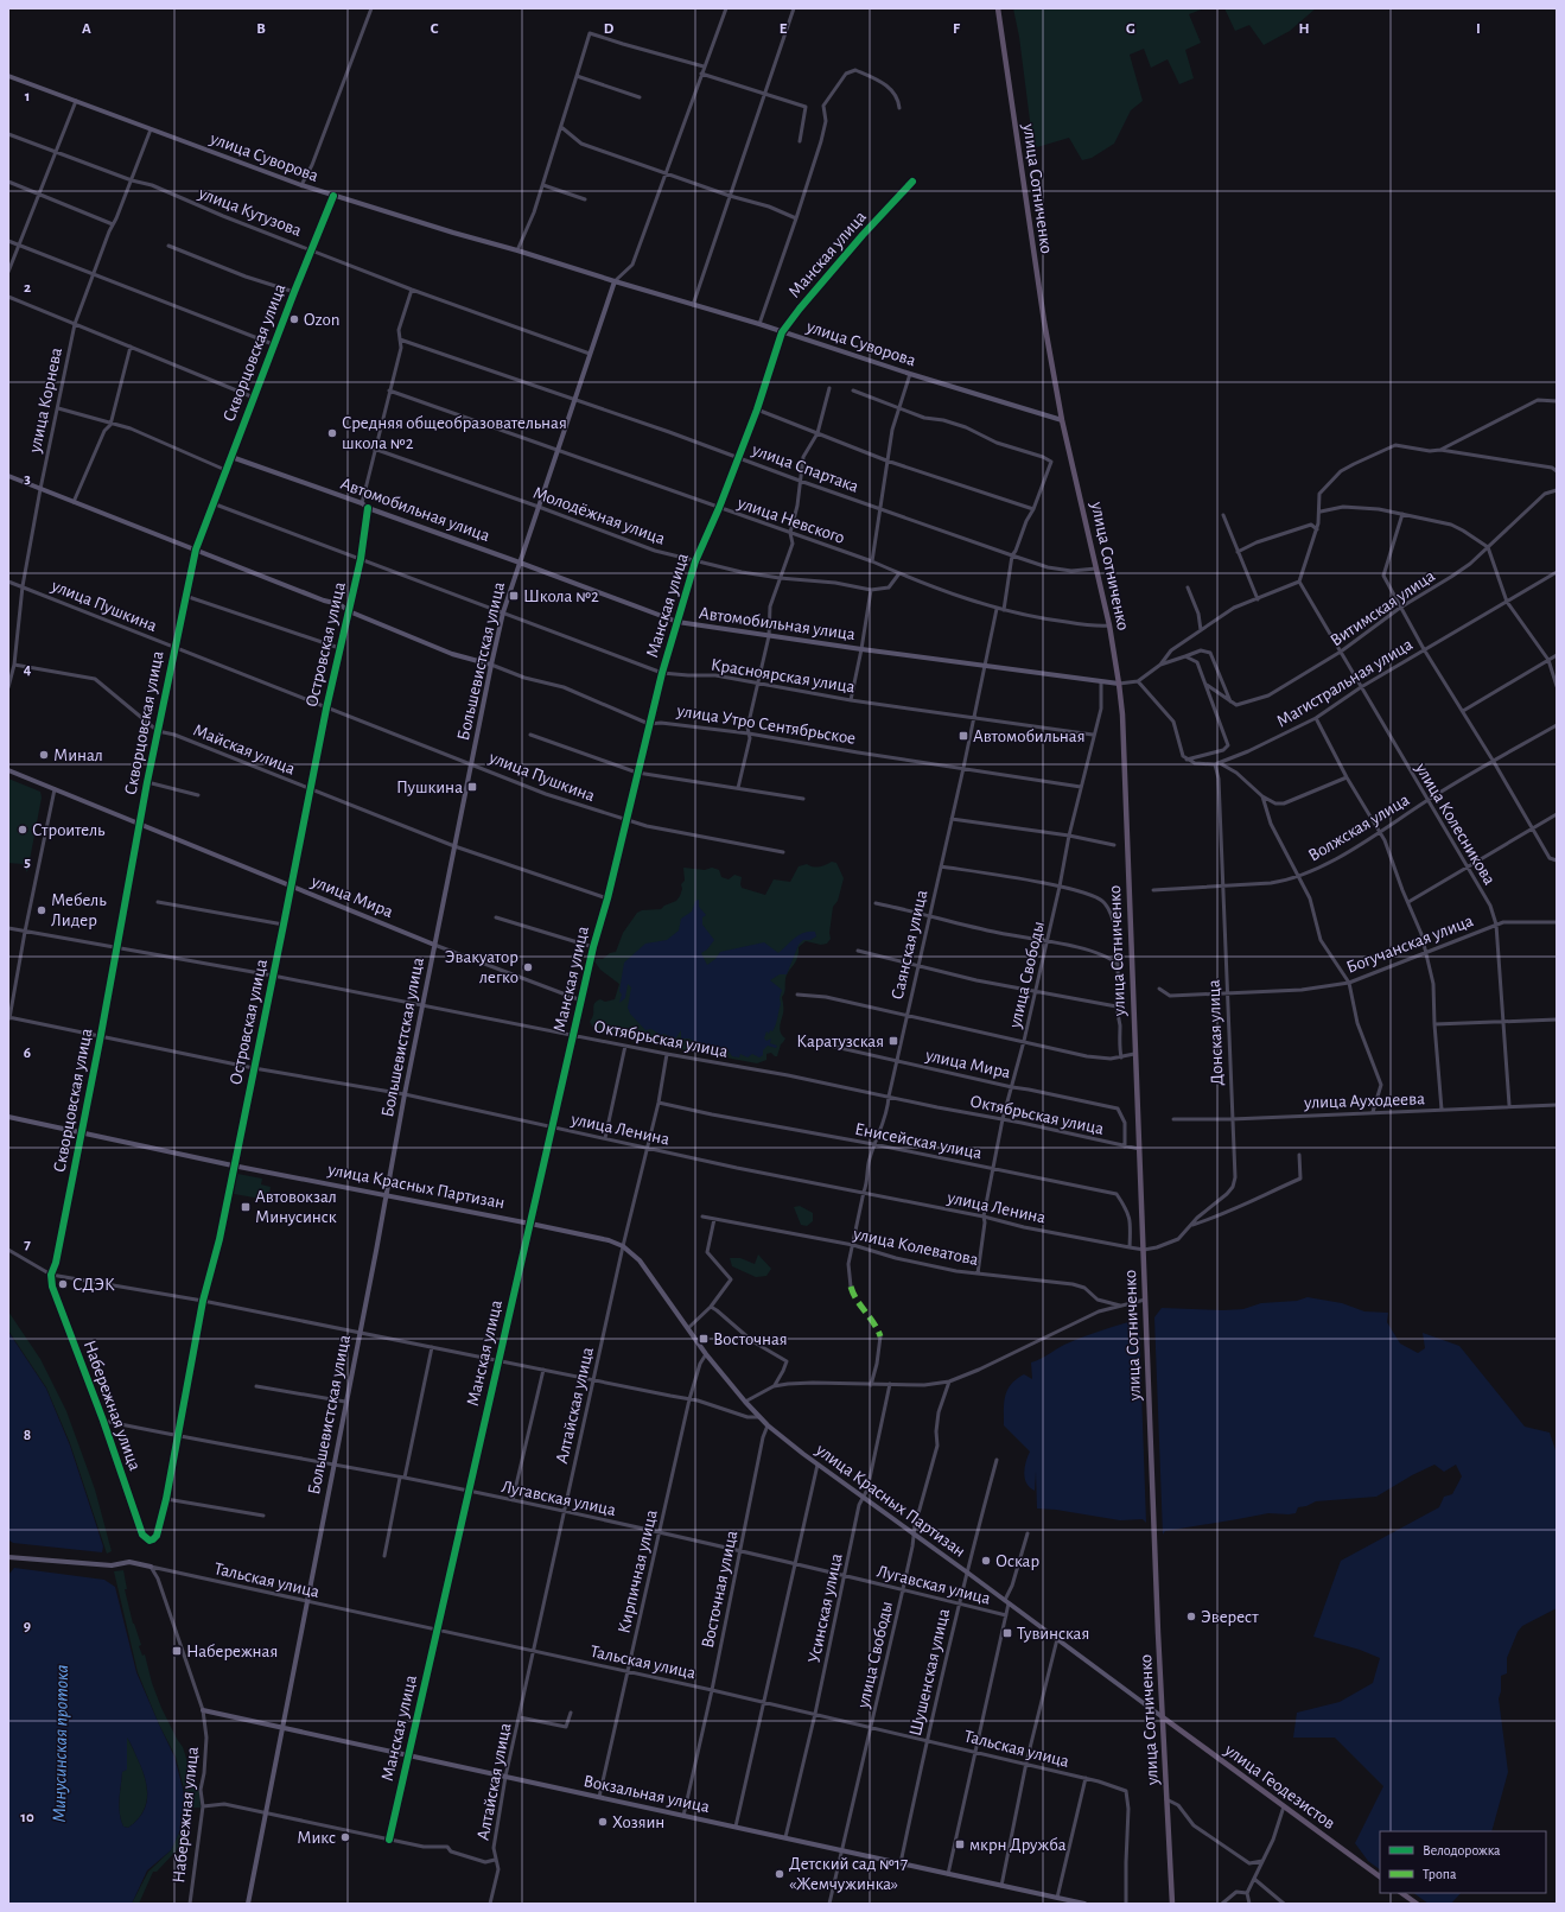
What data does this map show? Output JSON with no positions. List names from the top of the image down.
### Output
{
  "streets": {
    "main road": ["улица Сотниченко", "улица Геодезистов"],
    "street": [
      "улица Суворова",
      "улица Кутузова",
      "Манская улица",
      "Скворцовская улица",
      "улица Корнева",
      "улица Спартака",
      "Автомобильная улица",
      "Молодёжная улица",
      "улица Невского",
      "улица Пушкина",
      "Витимская улица",
      "Островская улица",
      "Большевистская улица",
      "Красноярская улица",
      "Магистральная улица",
      "улица Утро Сентябрьское",
      "Майская улица",
      "улица Колесникова",
      "Волжская улица",
      "улица Мира",
      "Богучанская улица",
      "Саянская улица",
      "улица Свободы",
      "Донская улица",
      "Октябрьская улица",
      "улица Ауходеева",
      "улица Ленина",
      "Енисейская улица",
      "улица Красных Партизан",
      "улица Колеватова",
      "Набережная улица",
      "Алтайская улица",
      "Лугавская улица",
      "Кирпичная улица",
      "Тальская улица",
      "Восточная улица",
      "Усинская улица",
      "Шушенская улица",
      "Вокзальная улица"
    ]
  },
  "crossings": [
    ["улица Суворова", "улица Сотниченко"],
    ["улица Суворова", "Манская улица"],
    ["улица Суворова", "Скворцовская улица"],
    ["улица Суворова", "улица Корнева"],
    ["улица Суворова", "Большевистская улица"],
    ["улица Сотниченко", "улица Спартака"],
    ["улица Сотниченко", "Автомобильная улица"],
    ["улица Сотниченко", "улица Невского"],
    ["улица Сотниченко", "Донская улица"],
    ["улица Сотниченко", "Октябрьская улица"],
    ["улица Сотниченко", "улица Ленина"],
    ["улица Сотниченко", "улица Красных Партизан"],
    ["улица Сотниченко", "улица Геодезистов"],
    ["улица Кутузова", "Скворцовская улица"],
    ["улица Кутузова", "улица Корнева"],
    ["улица Кутузова", "Большевистская улица"],
    ["Манская улица", "улица Спартака"],
    ["Манская улица", "Автомобильная улица"],
    ["Манская улица", "Молодёжная улица"],
    ["Манская улица", "улица Невского"],
    ["Манская улица", "улица Пушкина"],
    ["Манская улица", "Красноярская улица"],
    ["Манская улица", "улица Утро Сентябрьское"],
    ["Манская улица", "Майская улица"],
    ["Манская улица", "улица Мира"],
    ["Манская улица", "Октябрьская улица"],
    ["Манская улица", "улица Ленина"],
    ["Манская улица", "улица Красных Партизан"],
    ["Манская улица", "Лугавская улица"],
    ["Манская улица", "Тальская улица"],
    ["Манская улица", "Вокзальная улица"],
    ["Скворцовская улица", "Автомобильная улица"],
    ["Скворцовская улица", "улица Пушкина"],
    ["Скворцовская улица", "Красноярская улица"],
    ["Скворцовская улица", "улица Утро Сентябрьское"],
    ["Скворцовская улица", "Майская улица"],
    ["Скворцовская улица", "улица Мира"],
    ["Скворцовская улица", "Октябрьская улица"],
    ["Скворцовская улица", "улица Ленина"],
    ["Скворцовская улица", "улица Красных Партизан"],
    ["Скворцовская улица", "Набережная улица"],
    ["улица Корнева", "улица Пушкина"],
    ["улица Корнева", "улица Утро Сентябрьское"],
    ["улица Корнева", "Майская улица"],
    ["улица Спартака", "Большевистская улица"],
    ["Автомобильная улица", "Островская улица"],
    ["Автомобильная улица", "Большевистская улица"],
    ["Автомобильная улица", "Саянская улица"],
    ["Автомобильная улица", "улица Свободы"],
    ["Молодёжная улица", "улица Невского"],
    ["Молодёжная улица", "Большевистская улица"],
    ["улица Невского", "Большевистская улица"],
    ["улица Невского", "Саянская улица"],
    ["улица Пушкина", "Островская улица"],
    ["улица Пушкина", "Большевистская улица"],
    ["Витимская улица", "улица Колесникова"],
    ["Островская улица", "Красноярская улица"],
    ["Островская улица", "улица Утро Сентябрьское"],
    ["Островская улица", "Майская улица"],
    ["Островская улица", "улица Мира"],
    ["Островская улица", "Октябрьская улица"],
    ["Островская улица", "улица Ленина"],
    ["Островская улица", "улица Красных Партизан"],
    ["Островская улица", "Набережная улица"],
    ["Островская улица", "Лугавская улица"],
    ["Большевистская улица", "Красноярская улица"],
    ["Большевистская улица", "улица Утро Сентябрьское"],
    ["Большевистская улица", "Майская улица"],
    ["Большевистская улица", "улица Мира"],
    ["Большевистская улица", "Октябрьская улица"],
    ["Большевистская улица", "улица Ленина"],
    ["Большевистская улица", "улица Красных Партизан"],
    ["Большевистская улица", "Лугавская улица"],
    ["Большевистская улица", "Тальская улица"],
    ["Большевистская улица", "Вокзальная улица"],
    ["Красноярская улица", "Саянская улица"],
    ["Красноярская улица", "улица Свободы"],
    ["Магистральная улица", "улица Колесникова"],
    ["Магистральная улица", "Донская улица"],
    ["улица Утро Сентябрьское", "Саянская улица"],
    ["улица Утро Сентябрьское", "улица Свободы"],
    ["улица Колесникова", "Волжская улица"],
    ["улица Колесникова", "Богучанская улица"],
    ["улица Колесникова", "улица Ауходеева"],
    ["Волжская улица", "Донская улица"],
    ["улица Мира", "Саянская улица"],
    ["улица Мира", "улица Свободы"],
    ["улица Мира", "Октябрьская улица"],
    ["Богучанская улица", "Донская улица"],
    ["Саянская улица", "Октябрьская улица"],
    ["Саянская улица", "улица Ленина"],
    ["Саянская улица", "Енисейская улица"],
    ["Саянская улица", "улица Колеватова"],
    ["улица Свободы", "Октябрьская улица"],
    ["улица Свободы", "улица Ленина"],
    ["улица Свободы", "Енисейская улица"],
    ["улица Свободы", "улица Красных Партизан"],
    ["улица Свободы", "улица Колеватова"],
    ["улица Свободы", "Лугавская улица"],
    ["улица Свободы", "Тальская улица"],
    ["улица Свободы", "Вокзальная улица"],
    ["Донская улица", "улица Ауходеева"],
    ["Донская улица", "улица Ленина"],
    ["Октябрьская улица", "Алтайская улица"],
    ["улица Ленина", "Енисейская улица"],
    ["улица Ленина", "Алтайская улица"],
    ["Енисейская улица", "Алтайская улица"],
    ["улица Красных Партизан", "Алтайская улица"],
    ["улица Красных Партизан", "Кирпичная улица"],
    ["улица Красных Партизан", "Восточная улица"],
    ["улица Красных Партизан", "Усинская улица"],
    ["улица Красных Партизан", "Шушенская улица"],
    ["улица Красных Партизан", "улица Геодезистов"],
    ["Набережная улица", "Лугавская улица"],
    ["Набережная улица", "Тальская улица"],
    ["Набережная улица", "Вокзальная улица"],
    ["Алтайская улица", "Лугавская улица"],
    ["Алтайская улица", "Тальская улица"],
    ["Алтайская улица", "Вокзальная улица"],
    ["Лугавская улица", "Кирпичная улица"],
    ["Лугавская улица", "Восточная улица"],
    ["Лугавская улица", "Усинская улица"],
    ["Лугавская улица", "Шушенская улица"],
    ["Кирпичная улица", "Тальская улица"],
    ["Кирпичная улица", "Вокзальная улица"],
    ["Тальская улица", "Восточная улица"],
    ["Тальская улица", "Усинская улица"],
    ["Тальская улица", "Шушенская улица"],
    ["Восточная улица", "Вокзальная улица"],
    ["Усинская улица", "Вокзальная улица"],
    ["Шушенская улица", "Вокзальная улица"]
  ],
  "water": ["Минусинская протока"],
  "places": {
    "other": [
      "Ozon",
      "Средняя общеобразовательная школа №2",
      "Минал",
      "Строитель",
      "Мебель Лидер",
      "Эвакуатор легко",
      "СДЭК",
      "Оскар",
      "Эверест",
      "Хозяин",
      "Микс",
      "Детский сад №17 «Жемчужинка»"
    ],
    "transit": [
      "Школа №2",
      "Автомобильная",
      "Пушкина",
      "Каратузская",
      "Автовокзал Минусинск",
      "Восточная",
      "Тувинская",
      "Набережная",
      "мкрн Дружба"
    ]
  },
  "legend": ["Велодорожка", "Тропа"],
  "grid": {
    "columns": [
      "A",
      "B",
      "C",
      "D",
      "E",
      "F",
      "G",
      "H",
      "I"
    ],
    "rows": [
      "1",
      "2",
      "3",
      "4",
      "5",
      "6",
      "7",
      "8",
      "9",
      "10"
    ]
  }
}
